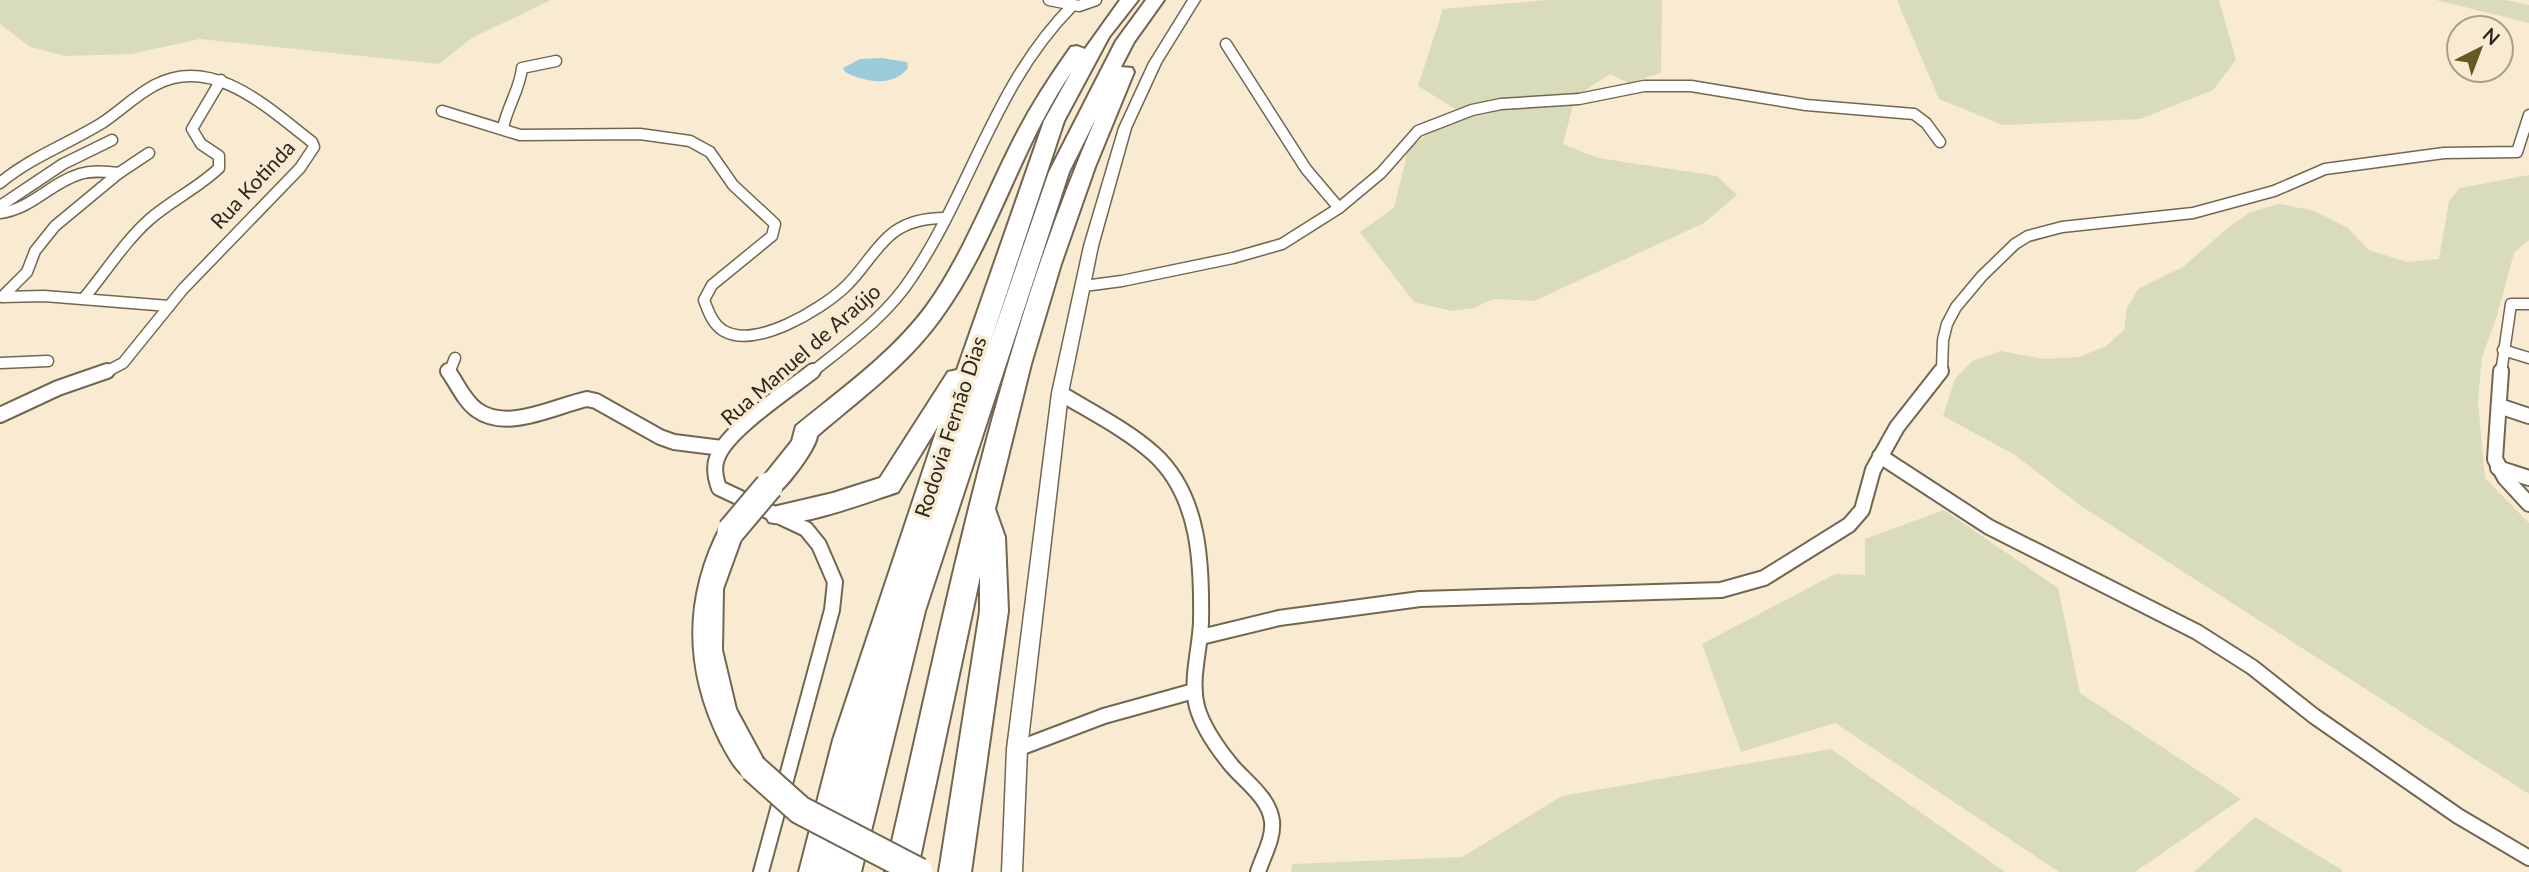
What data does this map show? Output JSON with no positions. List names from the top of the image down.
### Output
{
  "streets": {
    "highway": ["Rodovia Fernão Dias"],
    "street": ["Rua Kotinda", "Rua Manuel de Araújo"]
  },
  "north": "top right"
}
